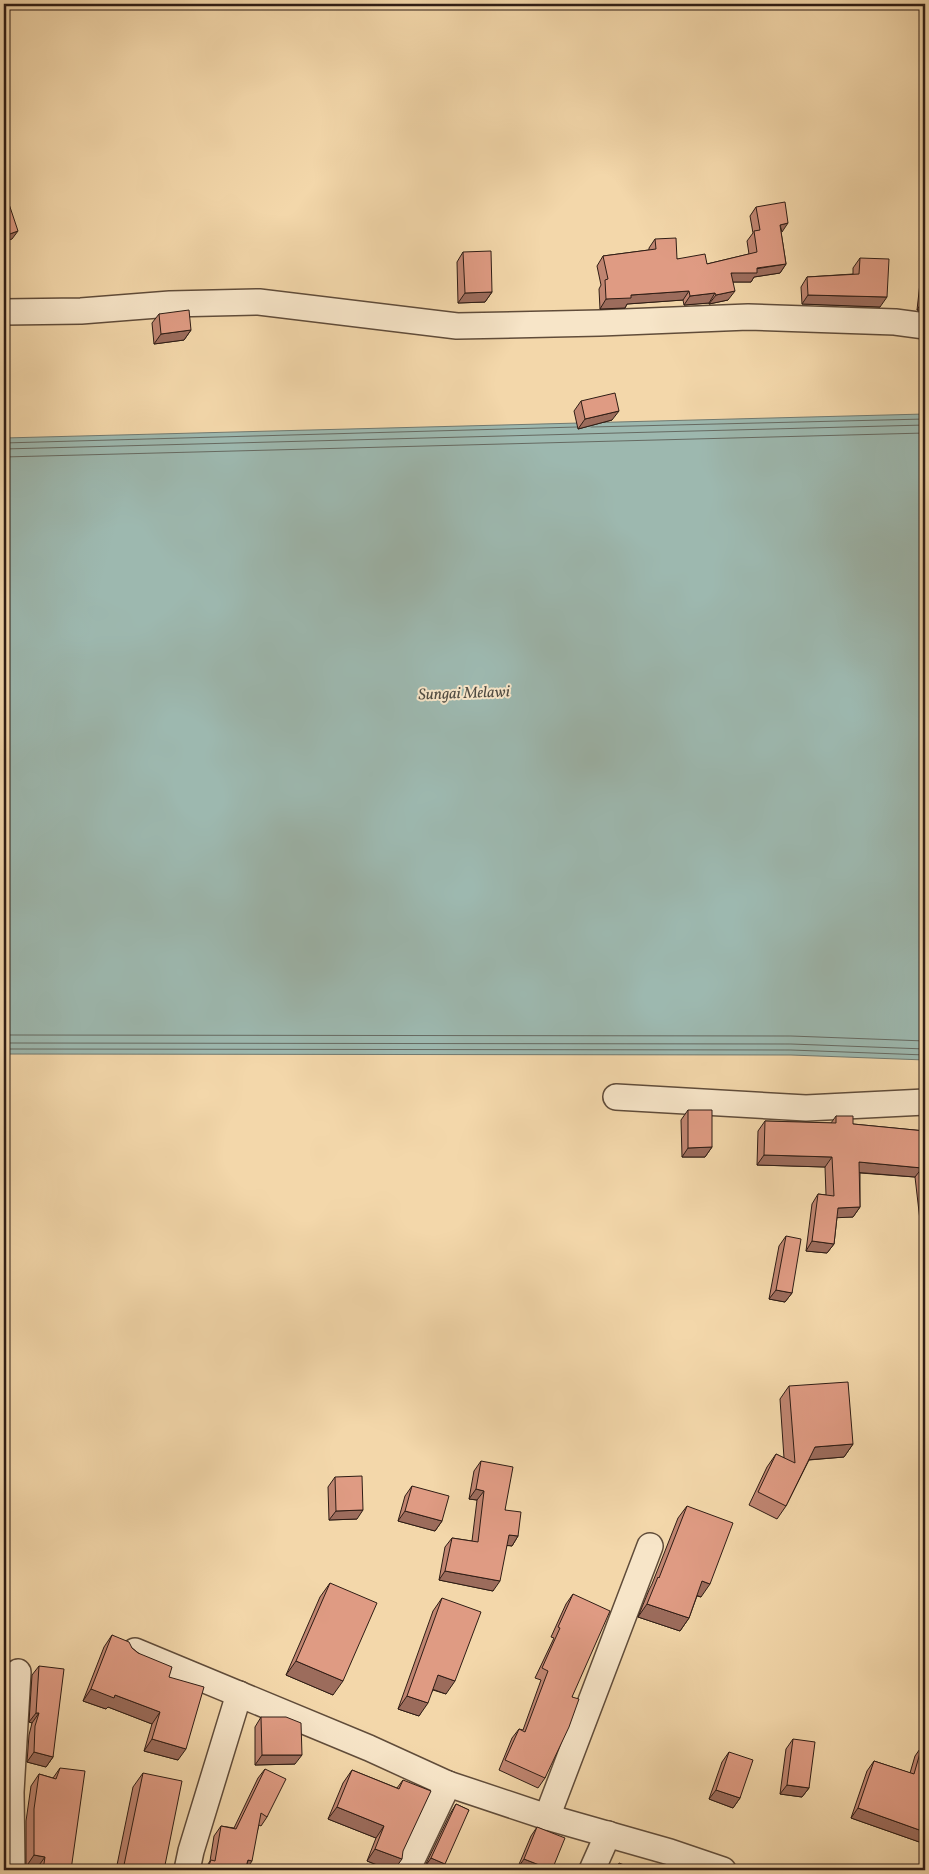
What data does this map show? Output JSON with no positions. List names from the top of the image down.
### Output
{
  "water": ["Sungai Melawi"]
}
